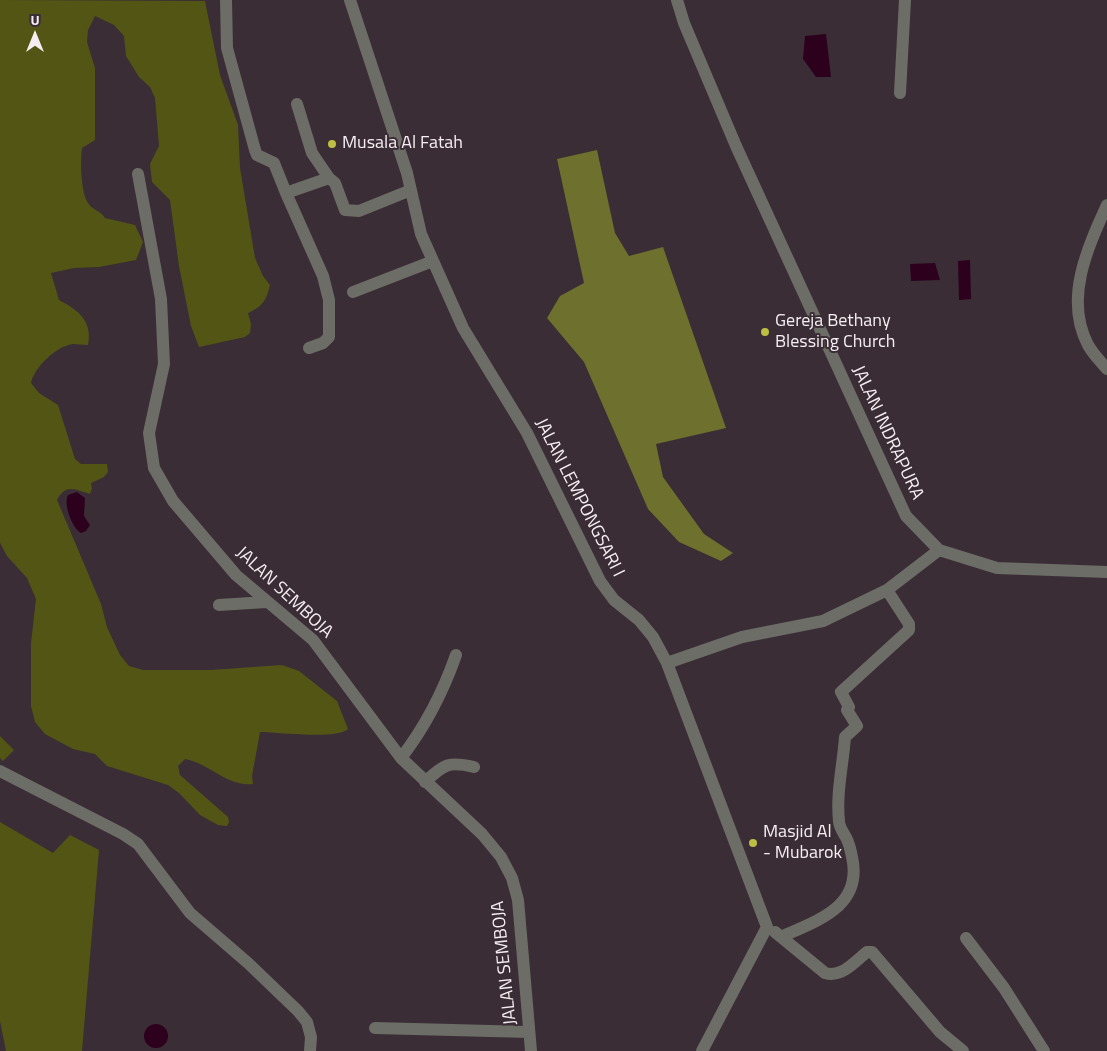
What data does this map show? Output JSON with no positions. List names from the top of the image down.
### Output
{
  "streets": {
    "street": ["JALAN INDRAPURA", "JALAN LEMPONGSARI I", "JALAN SEMBOJA"]
  },
  "places": ["Musala Al Fatah", "Gereja Bethany Blessing Church", "Masjid Al - Mubarok"],
  "north": "top"
}
